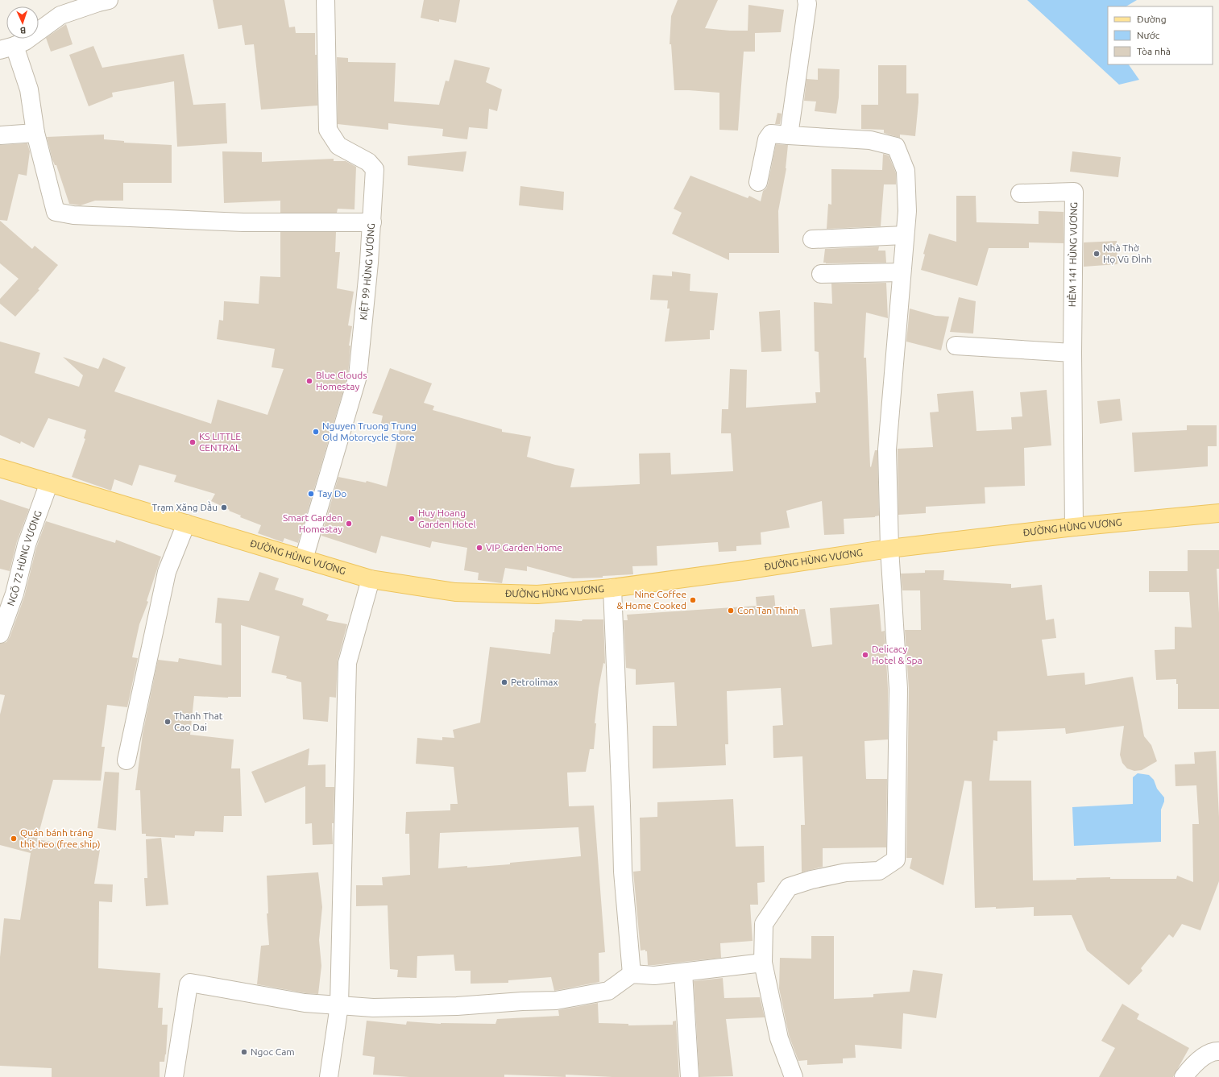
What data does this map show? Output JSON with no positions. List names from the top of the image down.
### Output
{
  "streets": {
    "main road": ["ĐƯỜNG HÙNG VƯƠNG"],
    "street": ["HẺM 141 HÙNG VƯƠNG", "KIỆT 99 HÙNG VƯƠNG", "NGÕ 72 HÙNG VƯƠNG"]
  },
  "crossings": [
    ["KIỆT 99 HÙNG VƯƠNG", "ĐƯỜNG HÙNG VƯƠNG"],
    ["ĐƯỜNG HÙNG VƯƠNG", "NGÕ 72 HÙNG VƯƠNG"]
  ],
  "places": [
    "Nhà Thờ Họ Vũ ĐÌnh",
    "Blue Clouds Homestay",
    "Nguyen Truong Trung Old Motorcycle Store",
    "KS LITTLE CENTRAL",
    "Tay Do",
    "Trạm Xăng Dầu",
    "Huy Hoang Garden Hotel",
    "Smart Garden Homestay",
    "VIP Garden Home",
    "Nine Coffee & Home Cooked",
    "Con Tan Thinh",
    "Delicacy Hotel & Spa",
    "Petrolimax",
    "Thanh That Cao Dai",
    "Quán bánh tráng thịt heo (free ship)",
    "Ngoc Cam"
  ],
  "legend": ["Đường", "Nước", "Tòa nhà"],
  "north": "bottom"
}
